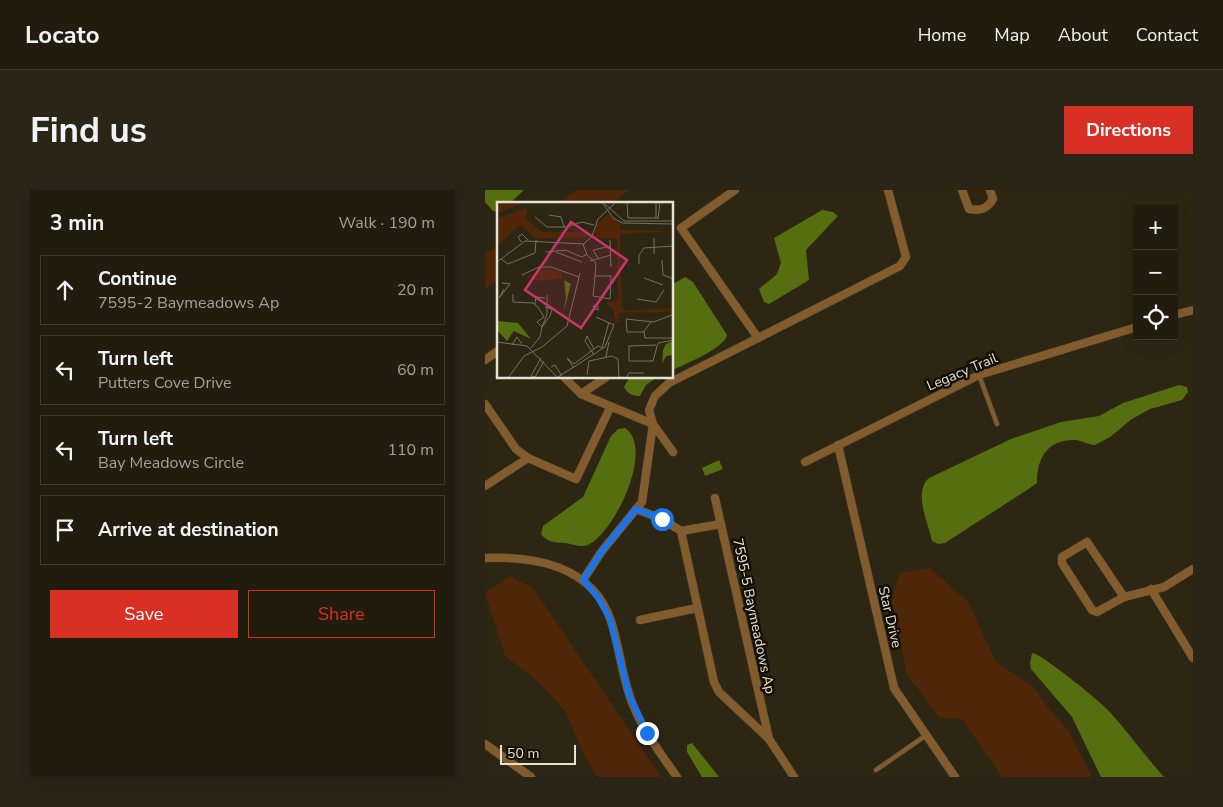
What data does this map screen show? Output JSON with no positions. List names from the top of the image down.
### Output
{
  "streets": {
    "street": ["Legacy Trail", "7595-5 Baymeadows Ap", "Star Drive"]
  },
  "crossings": [
    ["Legacy Trail", "Star Drive"]
  ],
  "scale_bar": "50 m",
  "page": {
    "header": "Locato",
    "nav": [
      "Home",
      "Map",
      "About",
      "Contact"
    ],
    "buttons": [
      "Directions",
      ["Save", "Share"]
    ],
    "title": "Find us",
    "heading": ["3 min", "Walk · 190 m"],
    "map_buttons": ["+", "−"],
    "list": [
      ["Continue", "7595-2 Baymeadows Ap", "20 m"],
      ["Turn left", "Putters Cove Drive", "60 m"],
      ["Turn left", "Bay Meadows Circle", "110 m"],
      "Arrive at destination"
    ],
    "scale": "50 m"
  }
}
